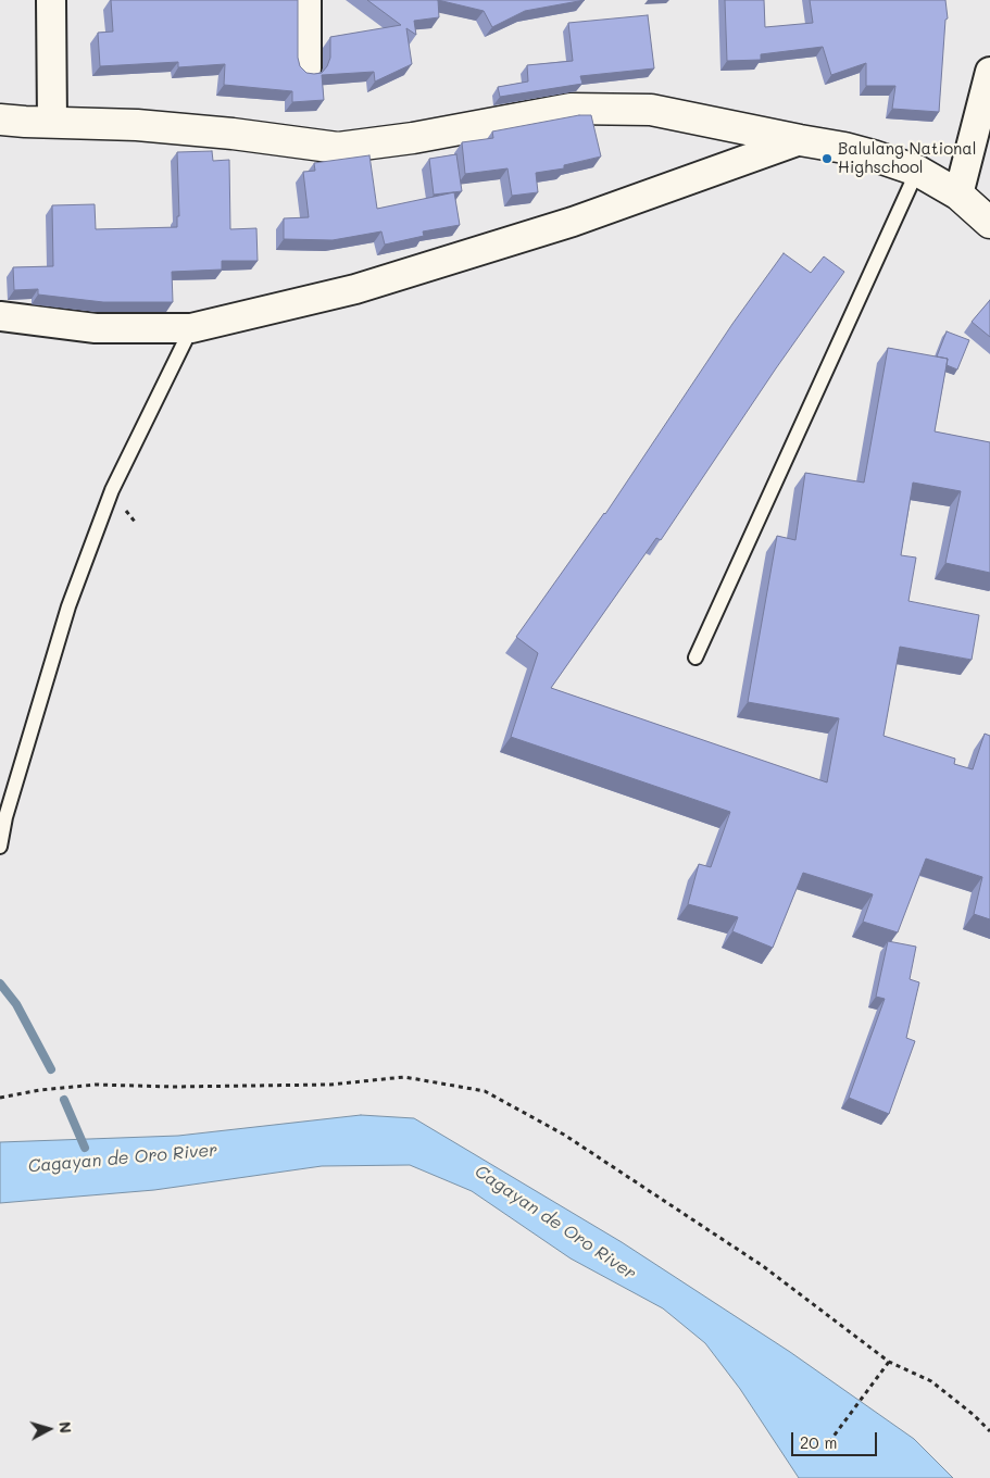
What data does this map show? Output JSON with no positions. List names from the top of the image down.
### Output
{
  "water": ["Cagayan de Oro River"],
  "places": ["Balulang National Highschool"],
  "scale_bar": "20 m",
  "north": "right"
}
